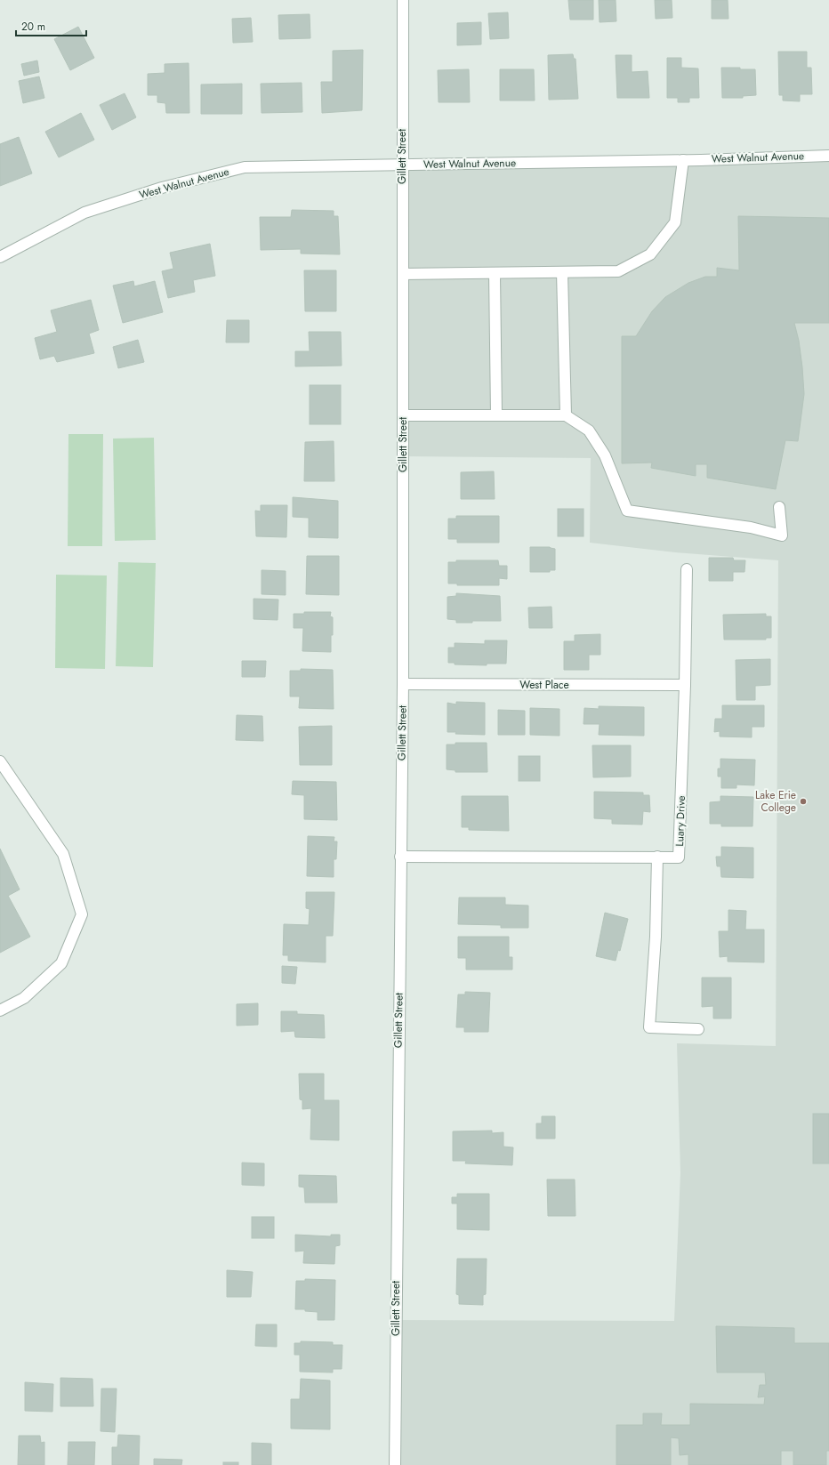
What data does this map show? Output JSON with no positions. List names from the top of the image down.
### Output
{
  "streets": {
    "street": [
      "Gillett Street",
      "West Walnut Avenue",
      "West Place",
      "Luary Drive"
    ]
  },
  "crossings": [
    ["Gillett Street", "West Walnut Avenue"],
    ["Gillett Street", "West Place"],
    ["Gillett Street", "Luary Drive"],
    ["West Place", "Luary Drive"]
  ],
  "places": ["Lake Erie College"],
  "scale_bar": "20 m"
}
